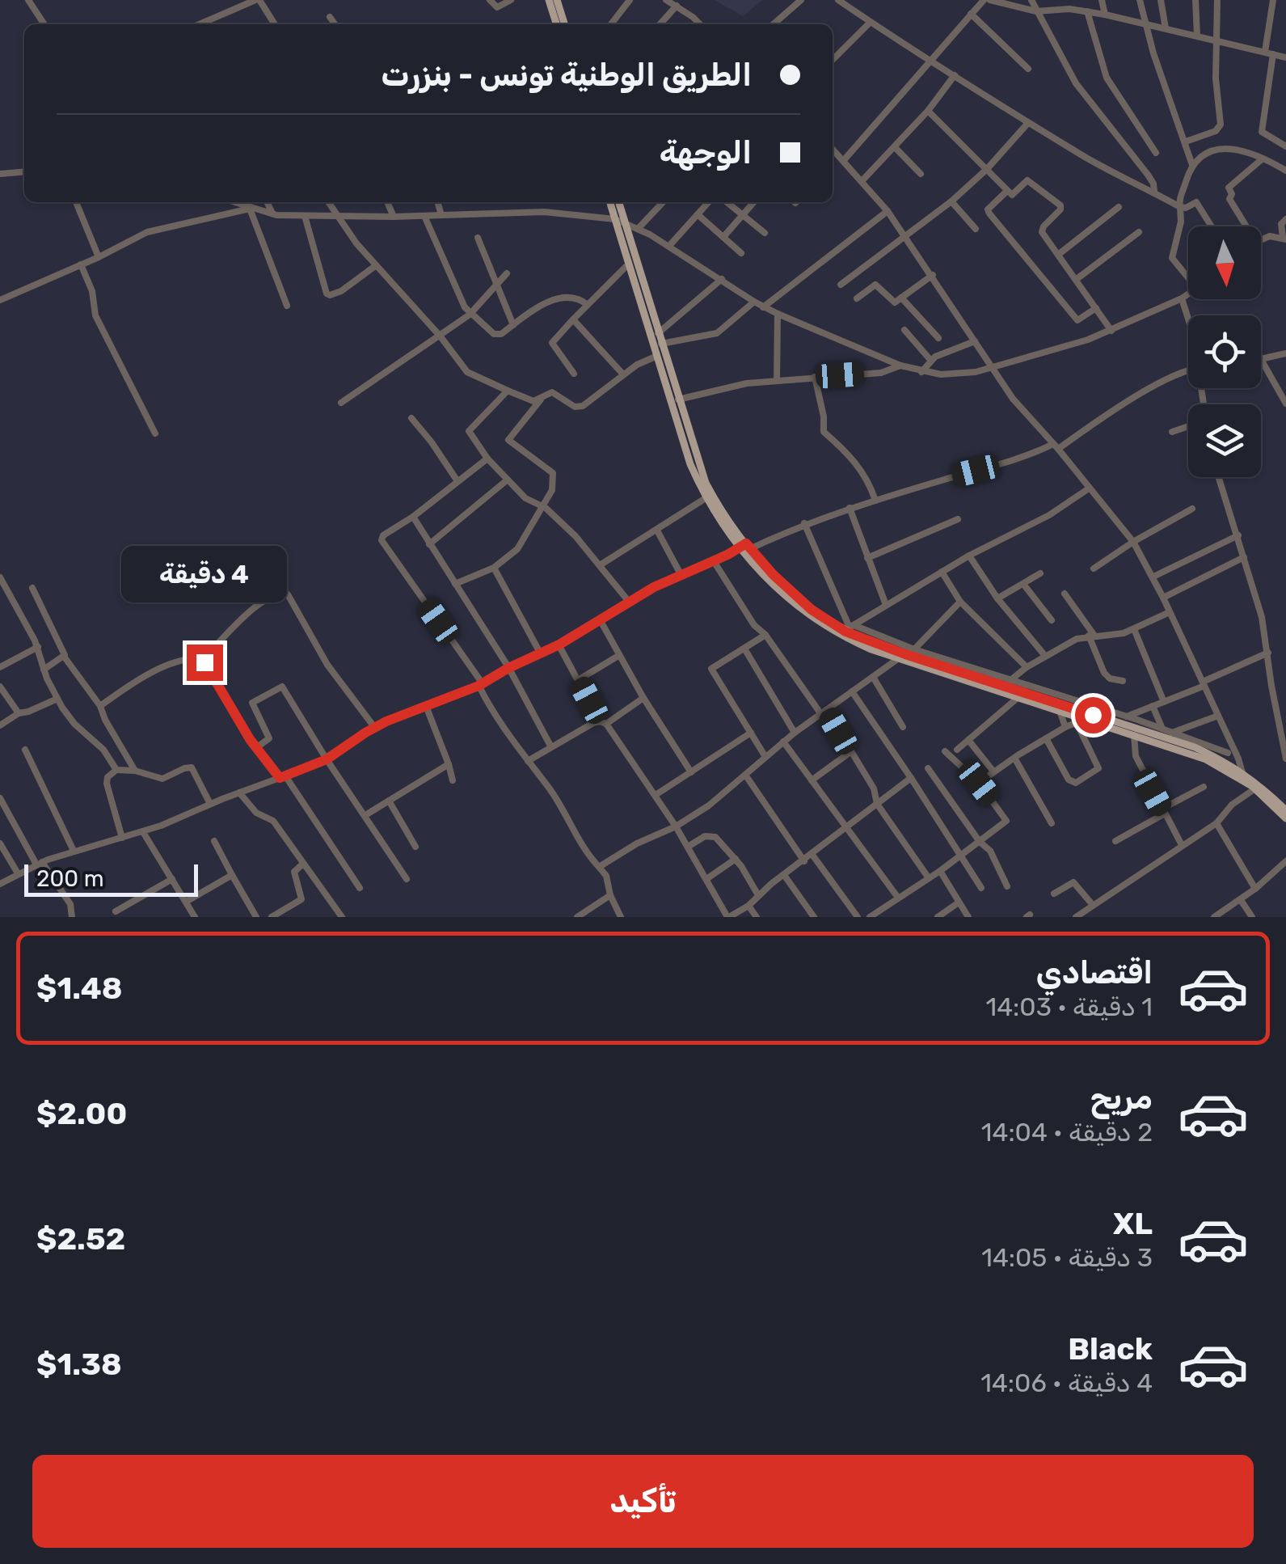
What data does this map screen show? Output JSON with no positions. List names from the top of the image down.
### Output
{
  "scale_bar": "200 m",
  "north": "bottom",
  "page": {
    "banner": ["الطريق الوطنية تونس - بنزرت", "الوجهة"],
    "bubble": "4 دقيقة",
    "scale": "200 m",
    "list": [
      {
        "name": "اقتصادي",
        "note": "1 دقيقة · 14:03",
        "value": "$1.48"
      },
      {
        "name": "مريح",
        "note": "2 دقيقة · 14:04",
        "value": "$2.00"
      },
      {
        "name": "XL",
        "note": "3 دقيقة · 14:05",
        "value": "$2.52"
      },
      {
        "name": "Black",
        "note": "4 دقيقة · 14:06",
        "value": "$1.38"
      }
    ],
    "buttons": "تأكيد"
  }
}
